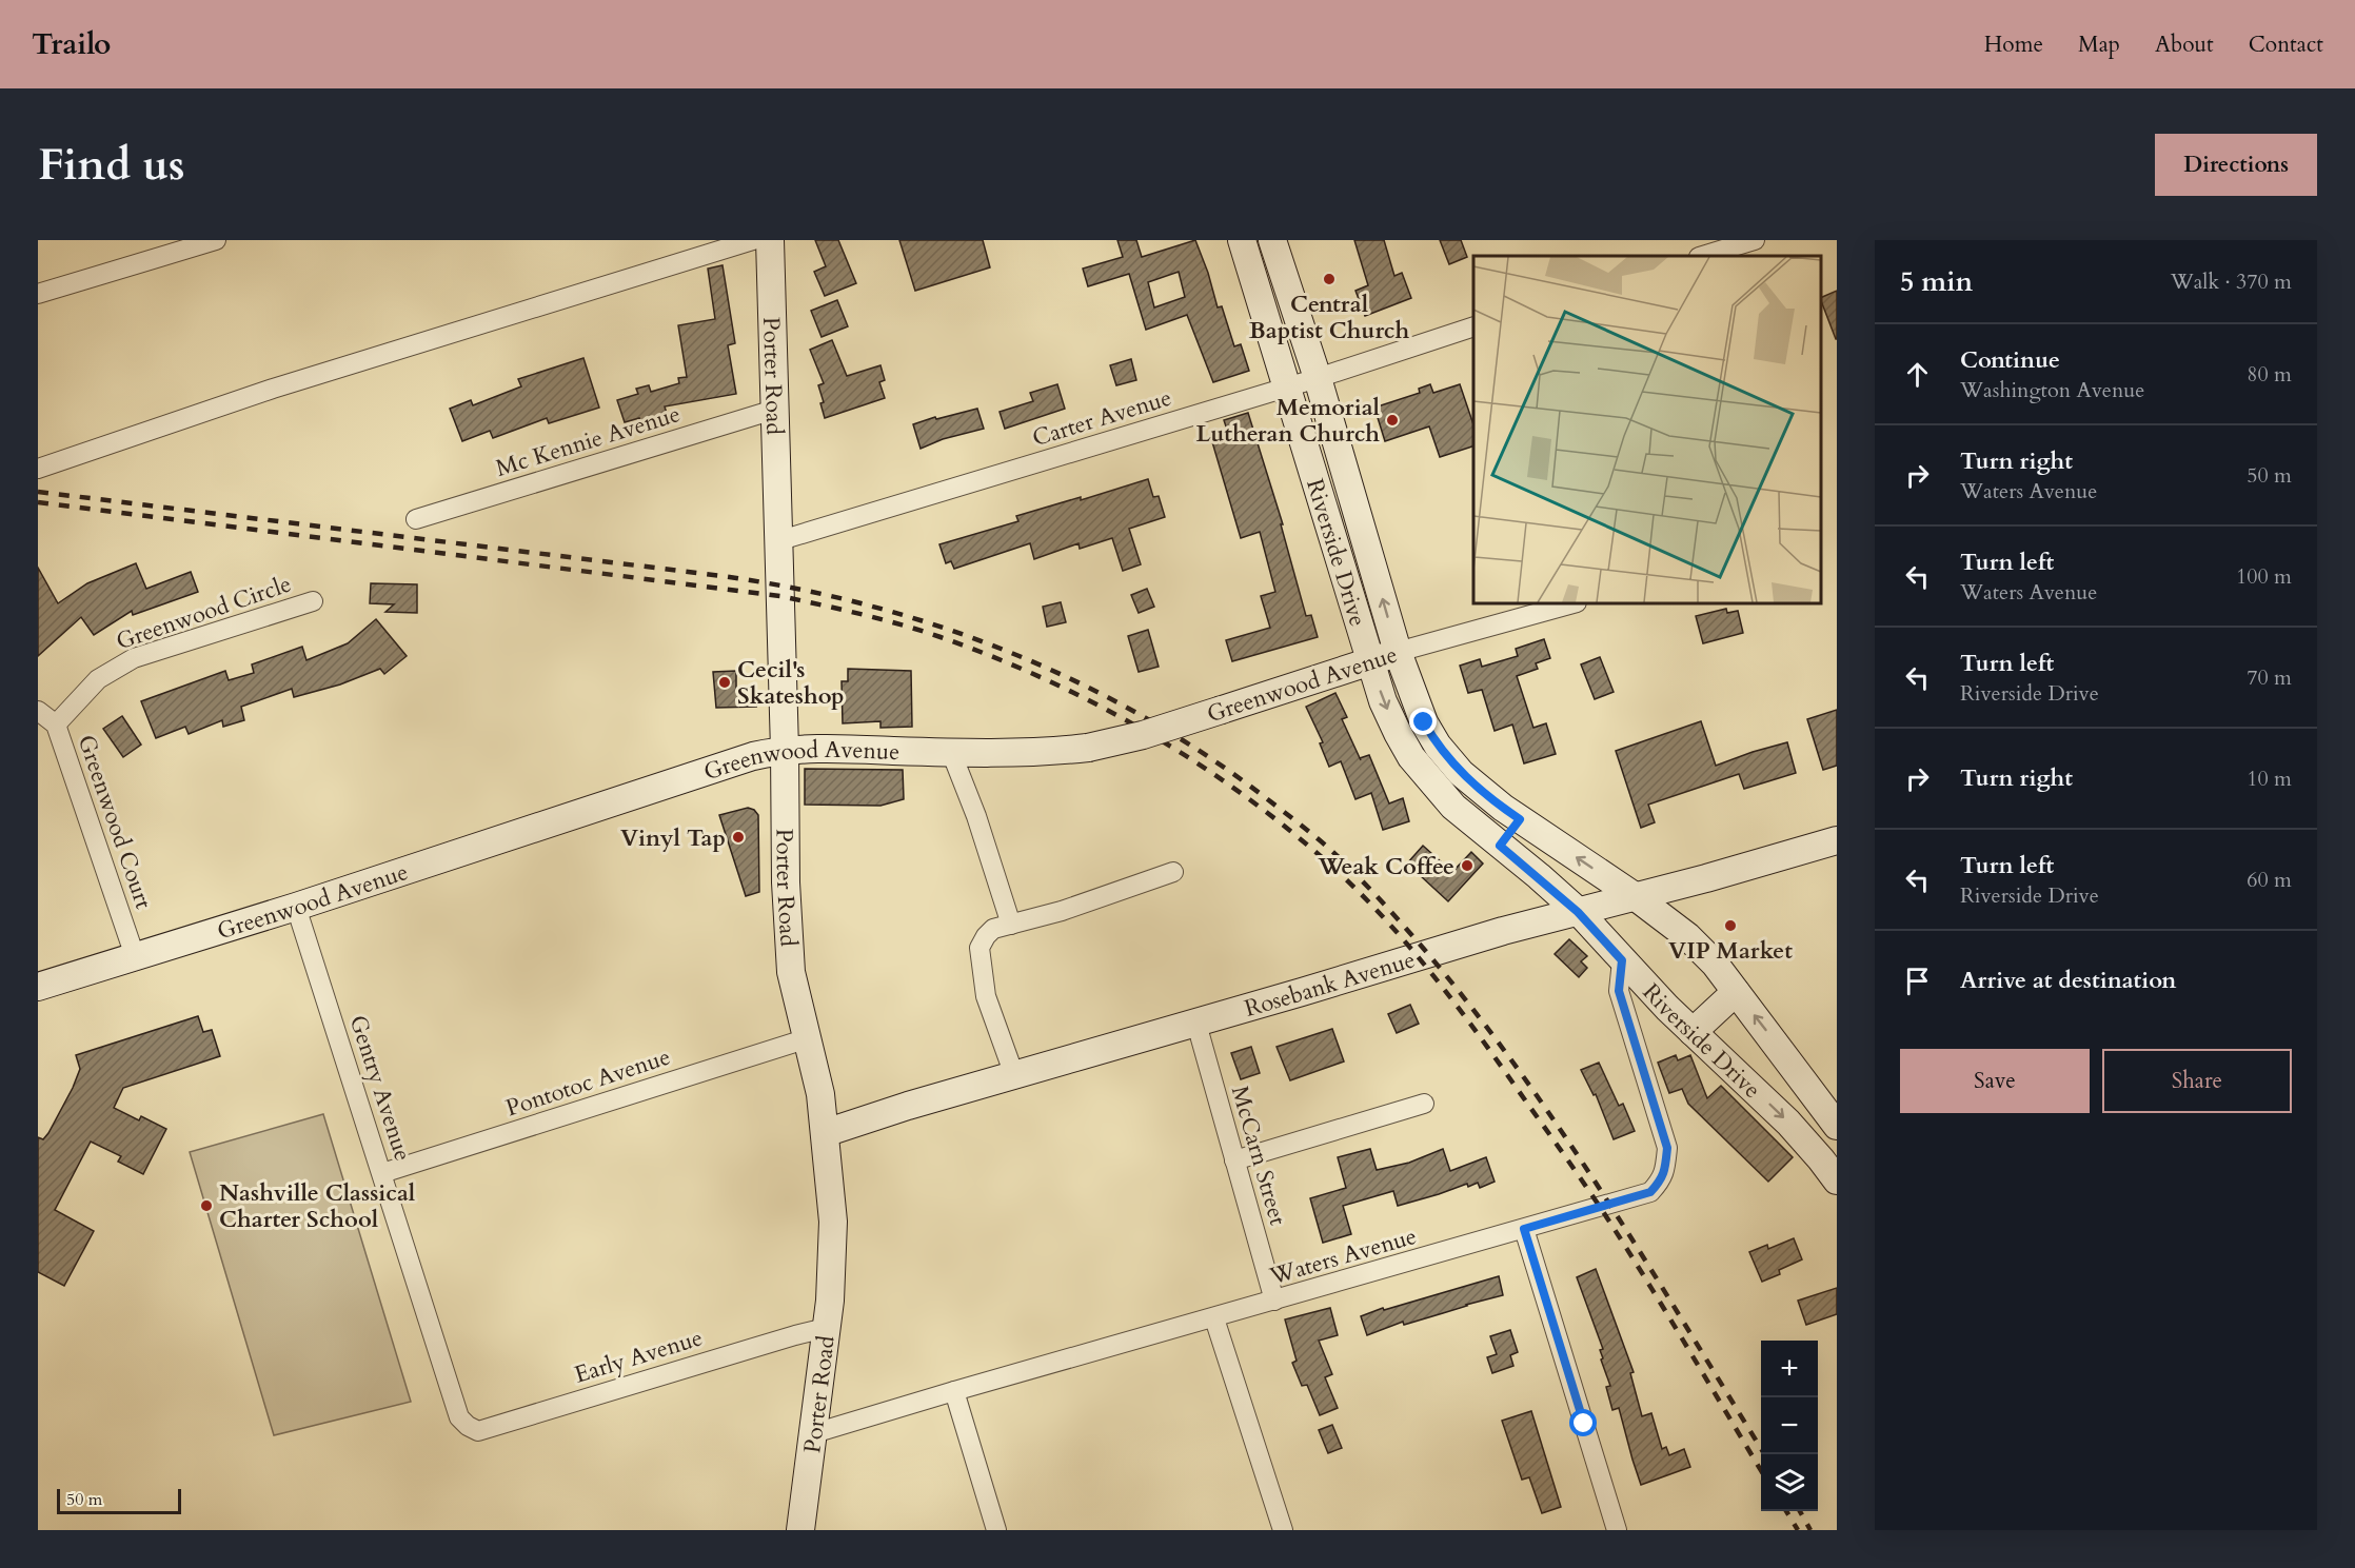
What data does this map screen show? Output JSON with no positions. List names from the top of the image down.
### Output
{
  "streets": {
    "street": [
      "Porter Road",
      "Carter Avenue",
      "Mc Kennie Avenue",
      "Riverside Drive",
      "Greenwood Circle",
      "Greenwood Avenue",
      "Greenwood Court",
      "Rosebank Avenue",
      "Pontotoc Avenue",
      "Gentry Avenue",
      "McCarn Street",
      "Waters Avenue",
      "Early Avenue"
    ]
  },
  "crossings": [
    ["Porter Road", "Carter Avenue"],
    ["Porter Road", "Mc Kennie Avenue"],
    ["Porter Road", "Greenwood Avenue"],
    ["Porter Road", "Rosebank Avenue"],
    ["Porter Road", "Pontotoc Avenue"],
    ["Porter Road", "Waters Avenue"],
    ["Porter Road", "Early Avenue"],
    ["Carter Avenue", "Riverside Drive"],
    ["Riverside Drive", "Greenwood Avenue"],
    ["Riverside Drive", "Rosebank Avenue"],
    ["Riverside Drive", "Waters Avenue"],
    ["Greenwood Circle", "Greenwood Court"],
    ["Greenwood Avenue", "Greenwood Court"],
    ["Greenwood Avenue", "Gentry Avenue"],
    ["Rosebank Avenue", "McCarn Street"],
    ["Pontotoc Avenue", "Gentry Avenue"],
    ["Gentry Avenue", "Early Avenue"],
    ["McCarn Street", "Waters Avenue"]
  ],
  "places": [
    "Central Baptist Church",
    "Memorial Lutheran Church",
    "Cecil's Skateshop",
    "Vinyl Tap",
    "Weak Coffee",
    "VIP Market",
    "Nashville Classical Charter School"
  ],
  "scale_bar": "50 m",
  "page": {
    "header": "Trailo",
    "nav": [
      "Home",
      "Map",
      "About",
      "Contact"
    ],
    "buttons": [
      "Directions",
      ["Save", "Share"]
    ],
    "title": "Find us",
    "heading": ["5 min", "Walk · 370 m"],
    "list": [
      ["Continue", "Washington Avenue", "80 m"],
      ["Turn right", "Waters Avenue", "50 m"],
      ["Turn left", "Waters Avenue", "100 m"],
      ["Turn left", "Riverside Drive", "70 m"],
      ["Turn right", "10 m"],
      ["Turn left", "Riverside Drive", "60 m"],
      "Arrive at destination"
    ],
    "map_buttons": ["+", "−"],
    "scale": "50 m"
  }
}
